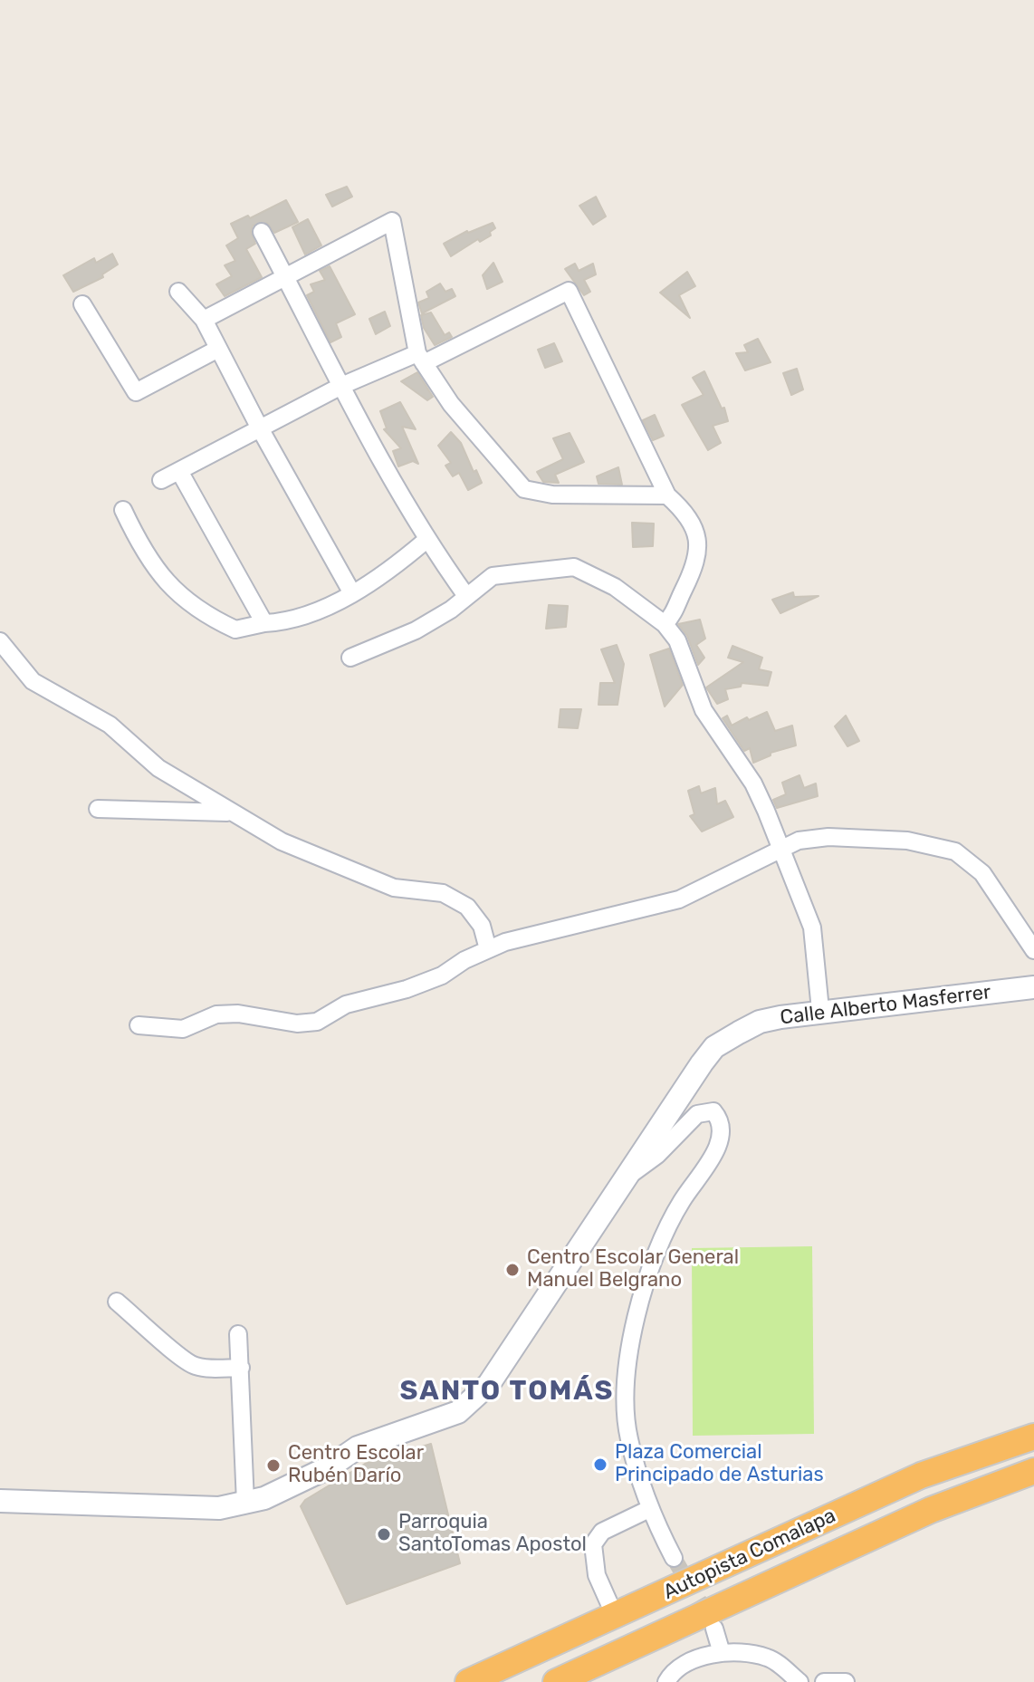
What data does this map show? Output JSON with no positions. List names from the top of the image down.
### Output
{
  "streets": {
    "highway": ["Autopista Comalapa"],
    "main road": ["Calle Alberto Masferrer"]
  },
  "districts": ["SANTO TOMÁS"],
  "places": [
    "Centro Escolar General Manuel Belgrano",
    "Plaza Comercial Principado de Asturias",
    "Centro Escolar Rubén Darío",
    "Parroquia SantoTomas Apostol"
  ]
}
